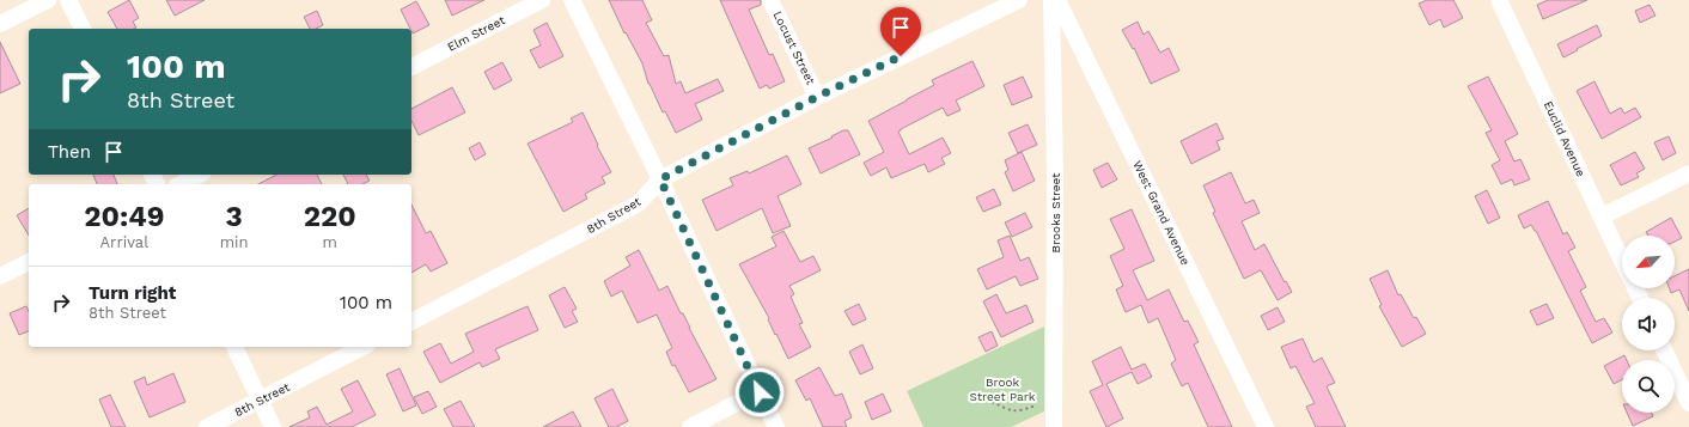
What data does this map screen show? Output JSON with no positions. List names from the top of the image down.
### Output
{
  "streets": {
    "street": [
      "Elm Street",
      "Locust Street",
      "Euclid Avenue",
      "Brooks Street",
      "West Grand Avenue",
      "8th Street"
    ]
  },
  "crossings": [
    ["Locust Street", "8th Street"]
  ],
  "parks": ["Brook Street Park"],
  "north": "bottom left",
  "page": {
    "turn": ["100 m", "8th Street"],
    "then": "Then",
    "eta": [
      "20:49",
      "Arrival",
      "3",
      "min",
      "220",
      "m"
    ],
    "list": [
      {
        "name": "Turn right",
        "note": "8th Street",
        "value": "100 m"
      }
    ]
  }
}
